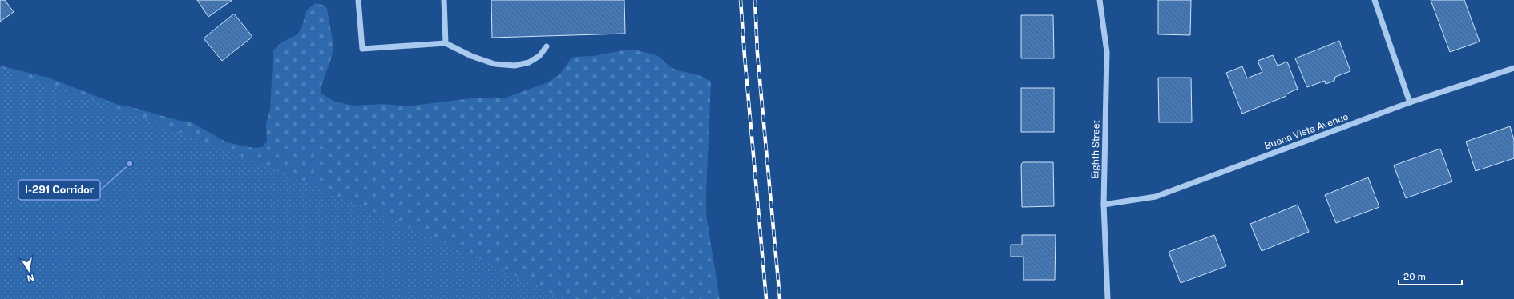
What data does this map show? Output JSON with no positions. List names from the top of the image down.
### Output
{
  "streets": {
    "street": ["Buena Vista Avenue", "Eighth Street"]
  },
  "crossings": [
    ["Buena Vista Avenue", "Eighth Street"]
  ],
  "places": ["I-291 Corridor"],
  "scale_bar": "20 m",
  "north": "bottom"
}
